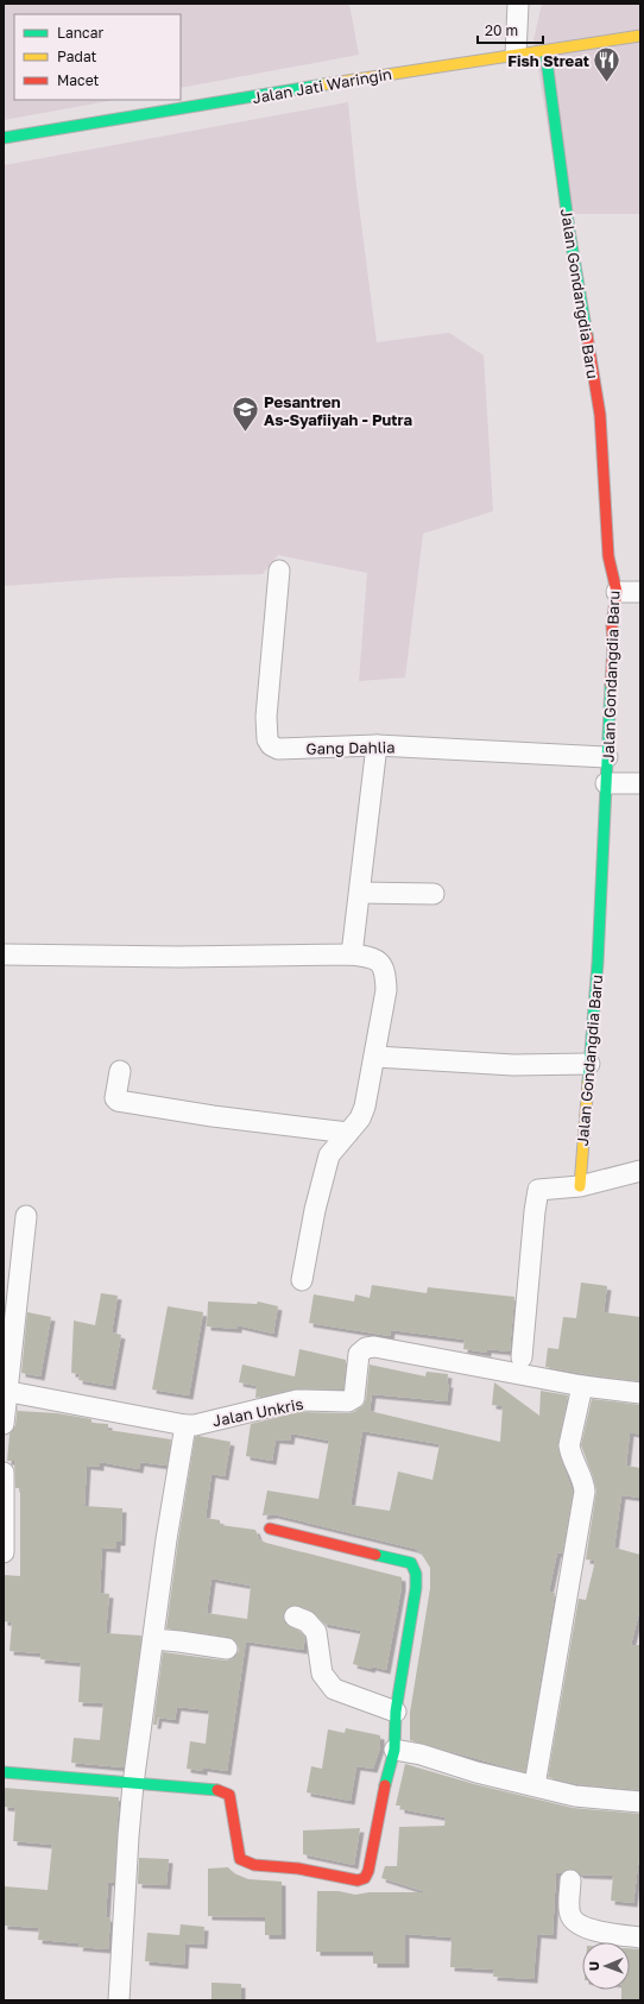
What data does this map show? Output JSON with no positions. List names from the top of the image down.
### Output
{
  "streets": {
    "street": [
      "Jalan Jati Waringin",
      "Jalan Gondangdia Baru",
      "Gang Dahlia",
      "Jalan Unkris"
    ]
  },
  "crossings": [
    ["Jalan Jati Waringin", "Jalan Gondangdia Baru"],
    ["Jalan Gondangdia Baru", "Gang Dahlia"]
  ],
  "places": {
    "restaurant": ["Fish Streat"],
    "school or university": ["Pesantren As-Syafiiyah - Putra"]
  },
  "legend": ["Lancar", "Padat", "Macet"],
  "scale_bar": "20 m",
  "north": "left"
}
